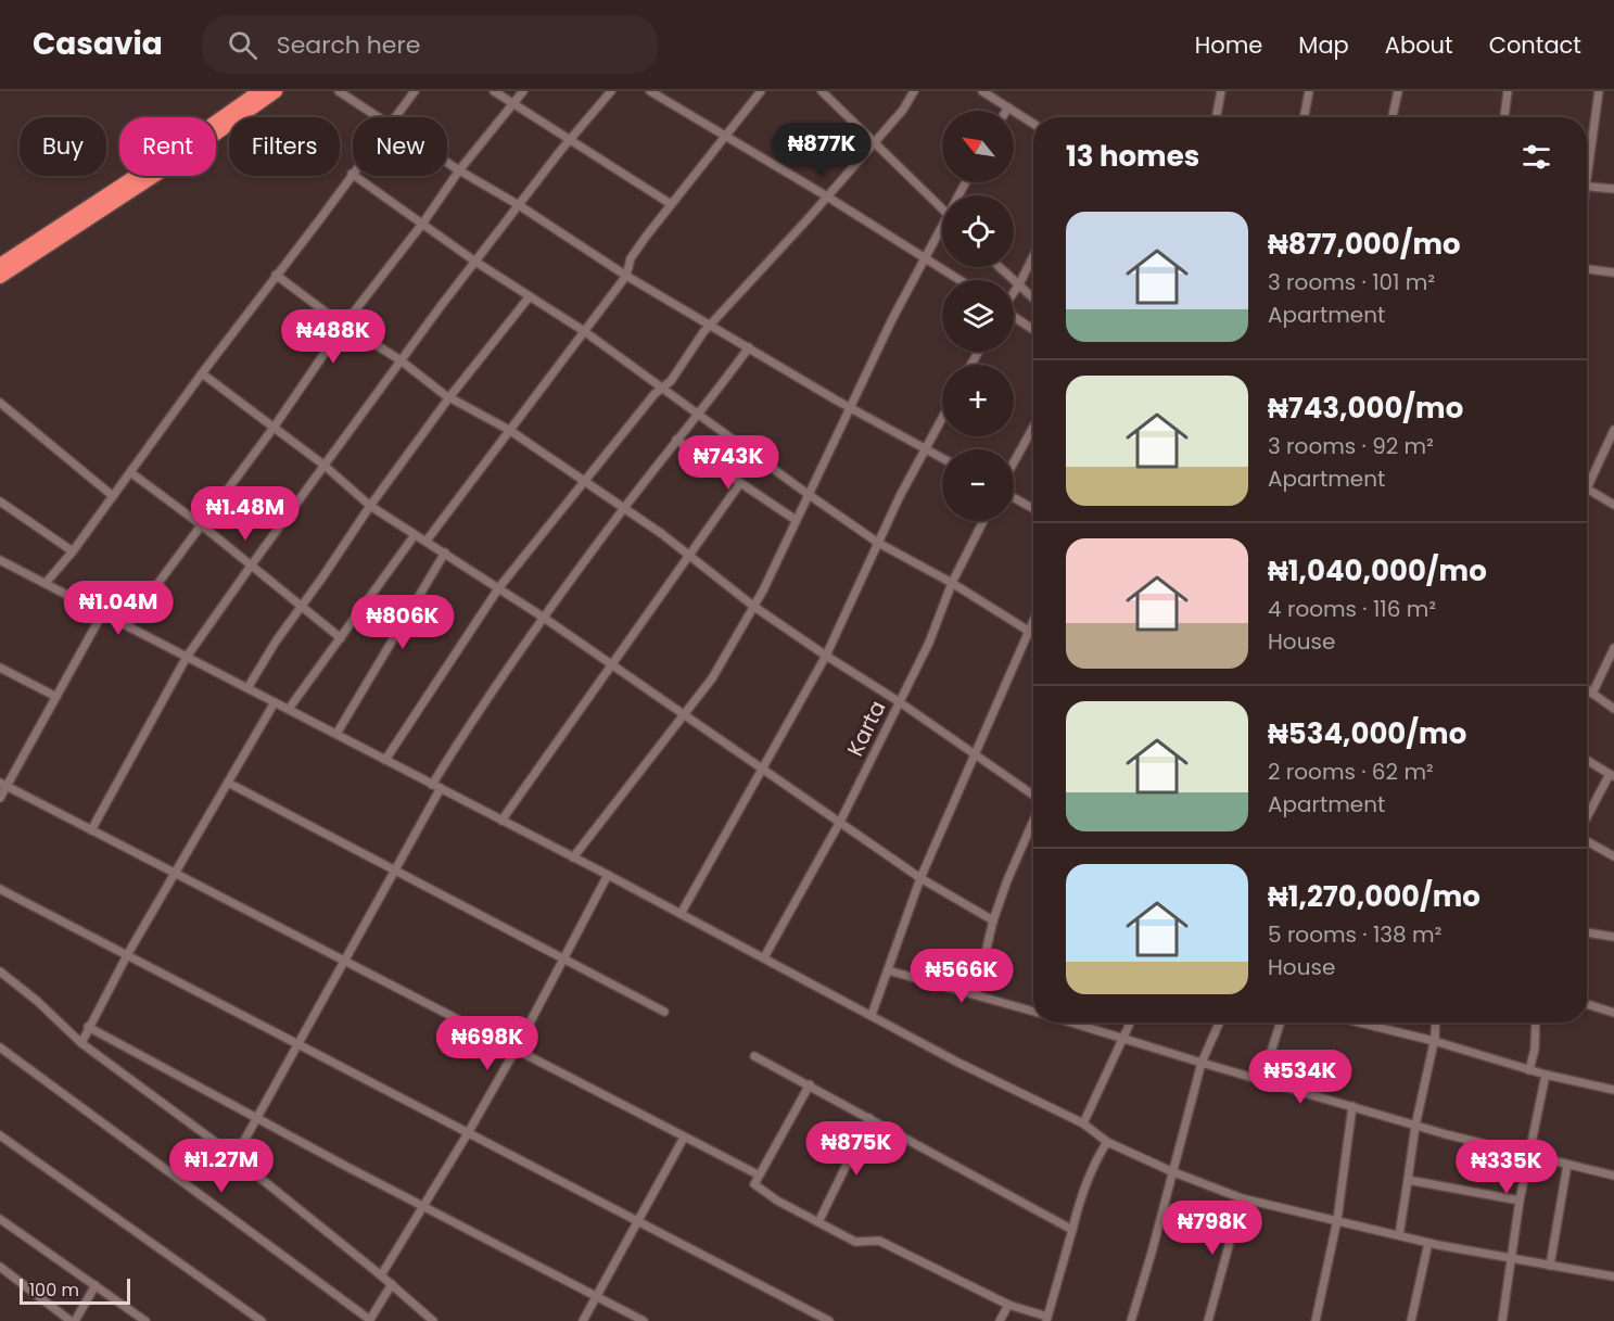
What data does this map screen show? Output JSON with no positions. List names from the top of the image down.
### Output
{
  "streets": {
    "street": ["Karta"]
  },
  "scale_bar": "100 m",
  "north": "top left",
  "page": {
    "header": "Casavia",
    "search": "Search here",
    "nav": [
      "Home",
      "Map",
      "About",
      "Contact"
    ],
    "map_buttons": ["+", "−"],
    "chip": [
      "Buy",
      "Rent",
      "Filters",
      "New"
    ],
    "heading": "13 homes",
    "price": [
      "₦877K",
      "₦488K",
      "₦743K",
      "₦1.48M",
      "₦1.04M",
      "₦806K",
      "₦566K",
      "₦698K",
      "₦534K",
      "₦875K",
      "₦1.27M",
      "₦335K",
      "₦798K"
    ],
    "list": [
      {
        "name": "₦877,000/mo",
        "note": "3 rooms · 101 m² · Apartment"
      },
      {
        "name": "₦743,000/mo",
        "note": "3 rooms · 92 m² · Apartment"
      },
      {
        "name": "₦1,040,000/mo",
        "note": "4 rooms · 116 m² · House"
      },
      {
        "name": "₦534,000/mo",
        "note": "2 rooms · 62 m² · Apartment"
      },
      {
        "name": "₦1,270,000/mo",
        "note": "5 rooms · 138 m² · House"
      }
    ],
    "scale": "100 m"
  }
}
